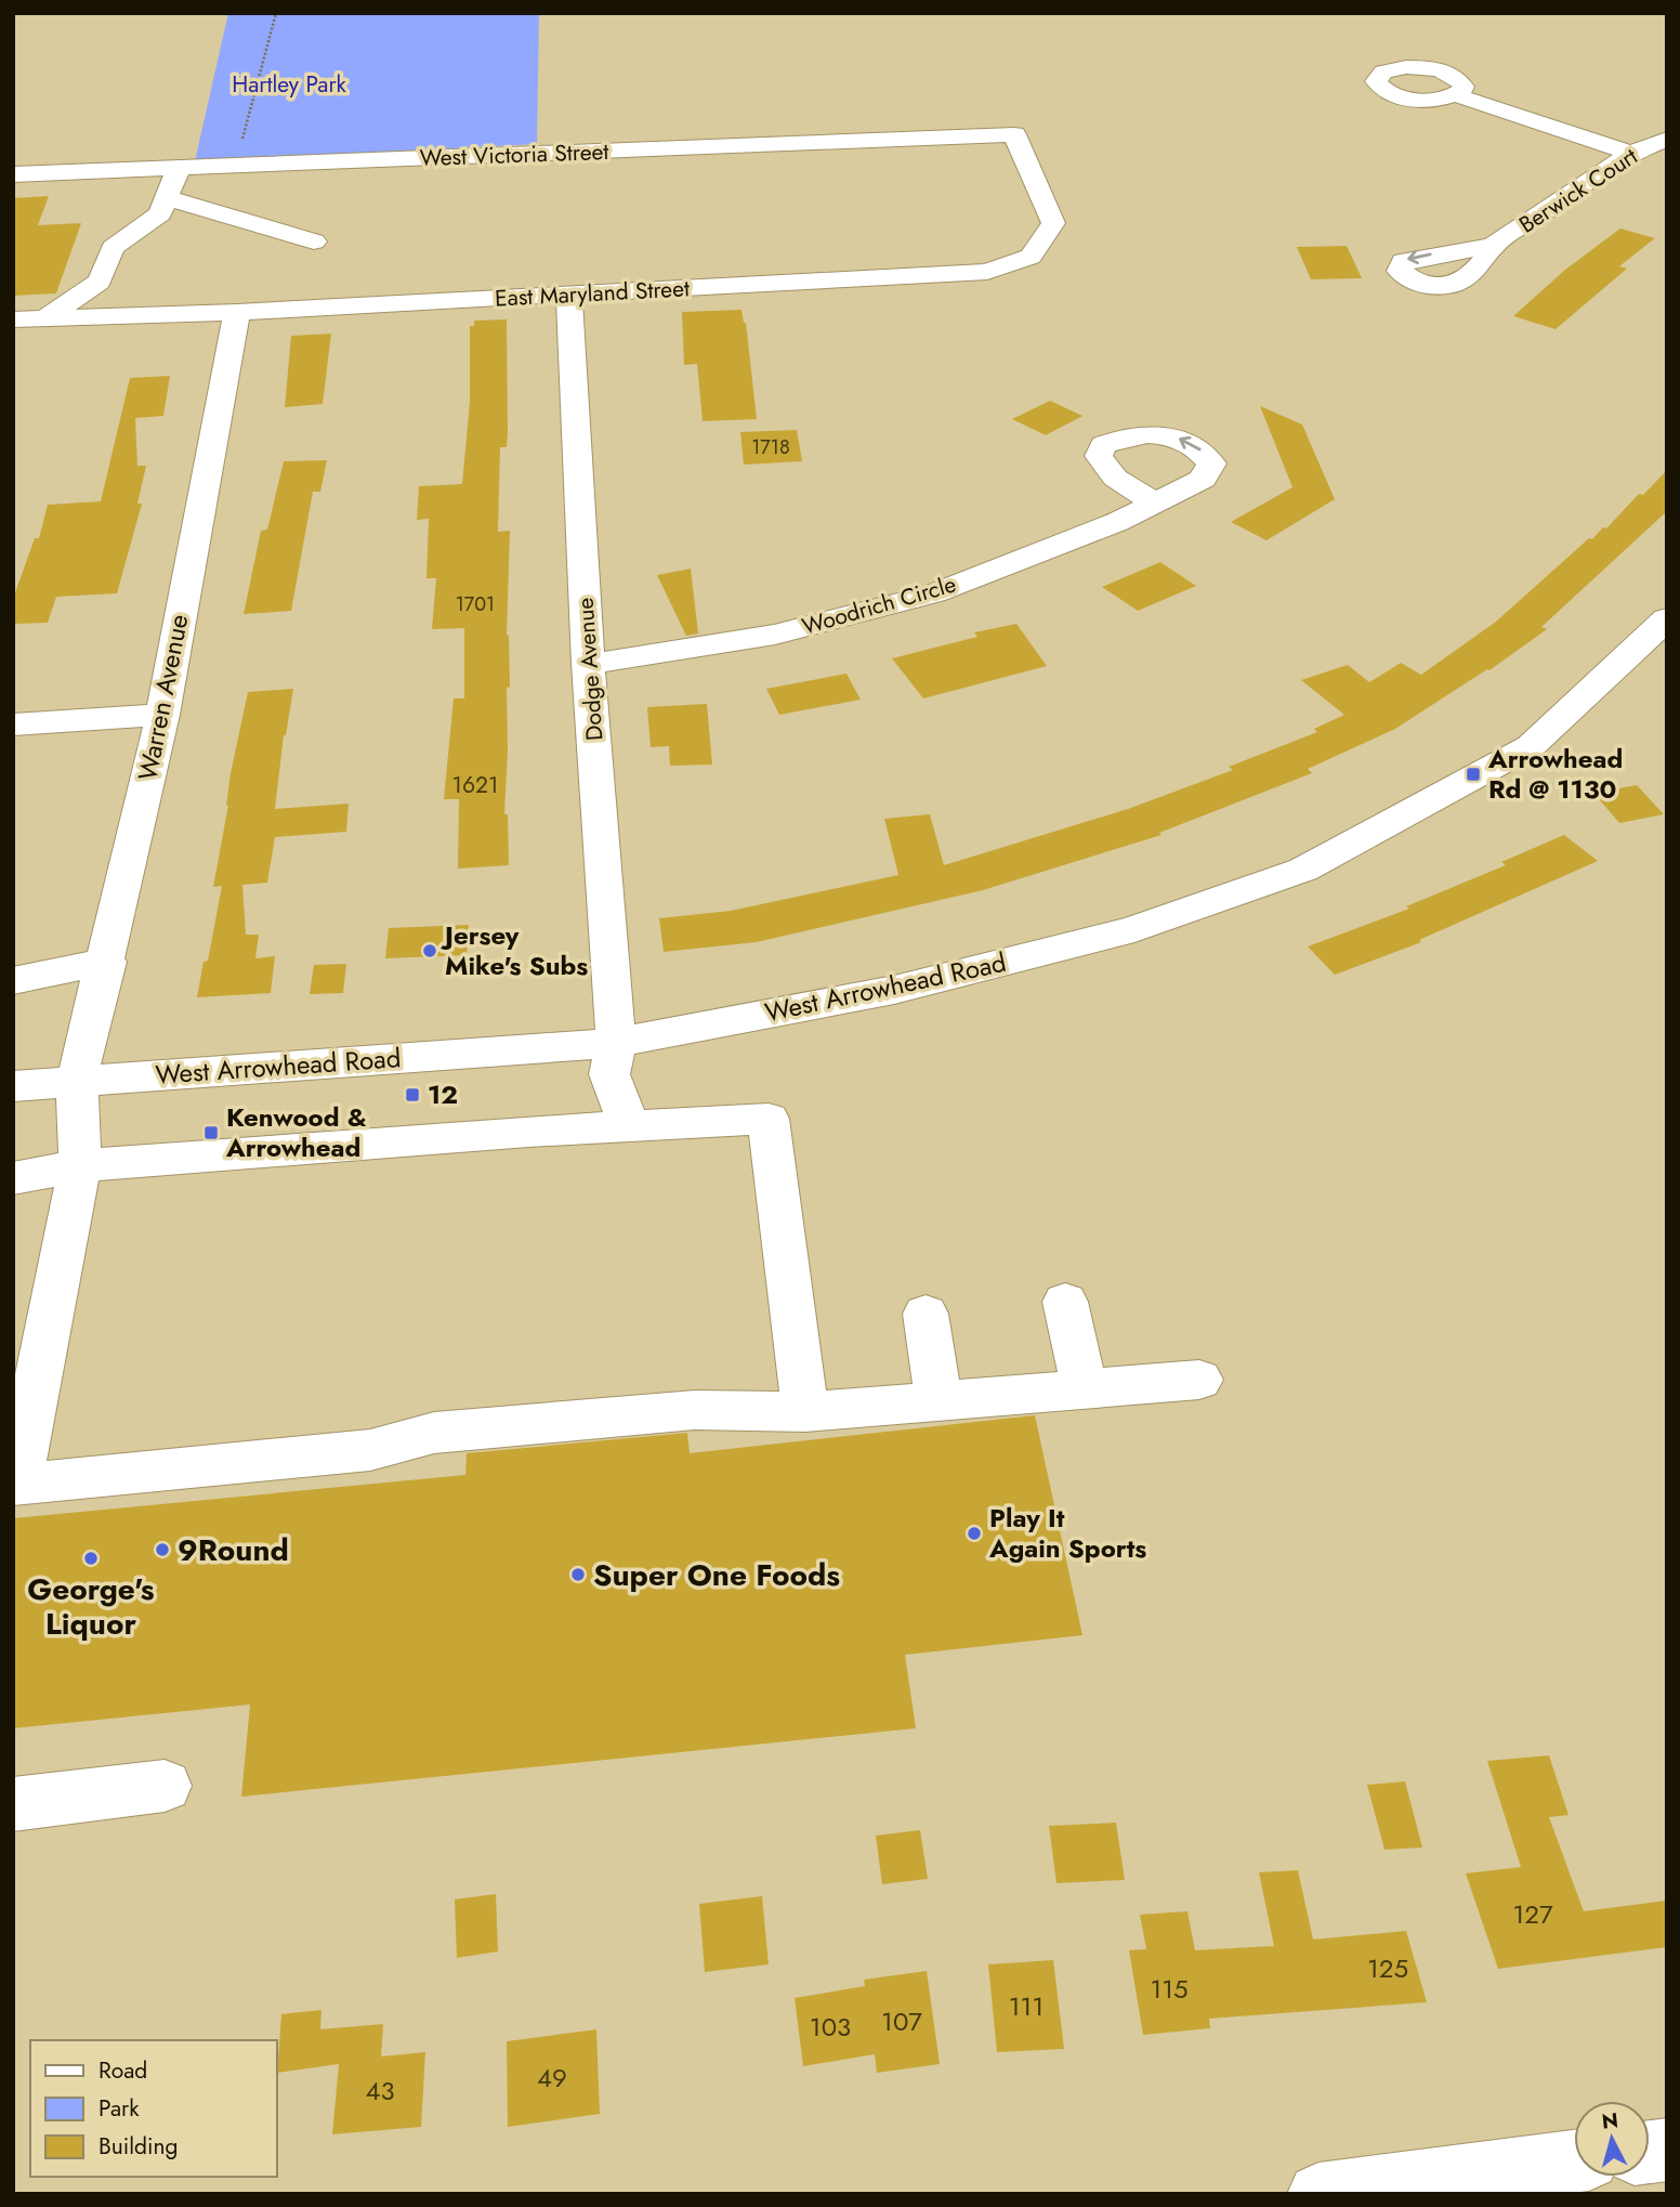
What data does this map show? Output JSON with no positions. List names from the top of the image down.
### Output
{
  "streets": {
    "street": [
      "West Victoria Street",
      "Berwick Court",
      "East Maryland Street",
      "Woodrich Circle",
      "Dodge Avenue",
      "Warren Avenue",
      "West Arrowhead Road"
    ]
  },
  "crossings": [
    ["West Victoria Street", "East Maryland Street"],
    ["East Maryland Street", "Dodge Avenue"],
    ["East Maryland Street", "Warren Avenue"],
    ["Woodrich Circle", "Dodge Avenue"],
    ["Dodge Avenue", "West Arrowhead Road"],
    ["Warren Avenue", "West Arrowhead Road"]
  ],
  "parks": ["Hartley Park"],
  "places": {
    "transit": ["Arrowhead Rd @ 1130", "12", "Kenwood & Arrowhead"],
    "other": [
      "Jersey Mike's Subs",
      "Play It Again Sports",
      "9Round",
      "George's Liquor",
      "Super One Foods"
    ]
  },
  "house_numbers": [
    "1718",
    "1701",
    "1621",
    "127",
    "125",
    "115",
    "111",
    "107",
    "103",
    "49",
    "43"
  ],
  "legend": ["Road", "Park", "Building"],
  "north": "top"
}
